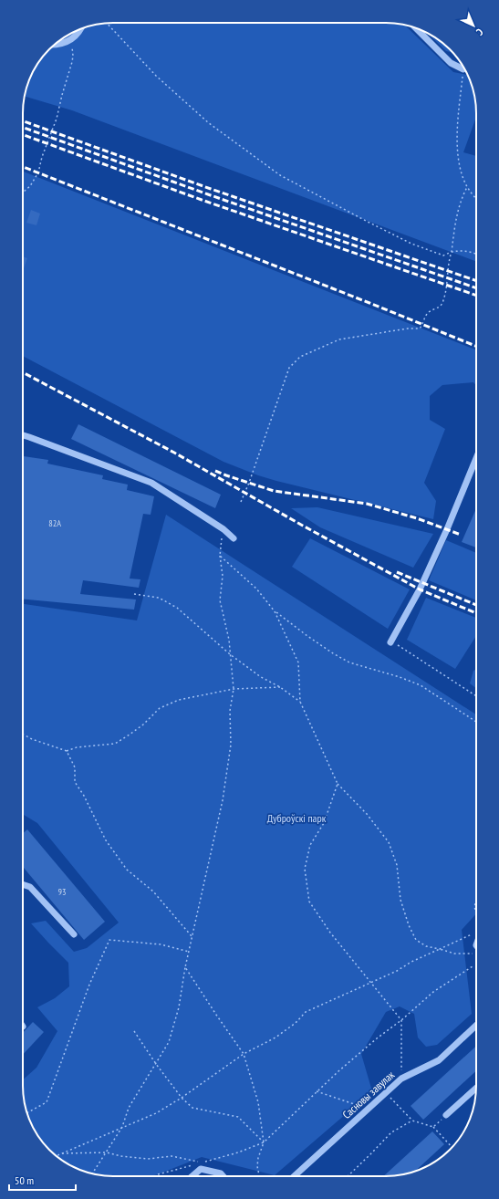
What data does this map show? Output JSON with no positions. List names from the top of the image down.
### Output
{
  "streets": {
    "street": ["Сасновы завулак"]
  },
  "parks": ["Дуброўскі парк"],
  "house_numbers": ["82А", "93"],
  "scale_bar": "50 m",
  "north": "bottom right"
}
